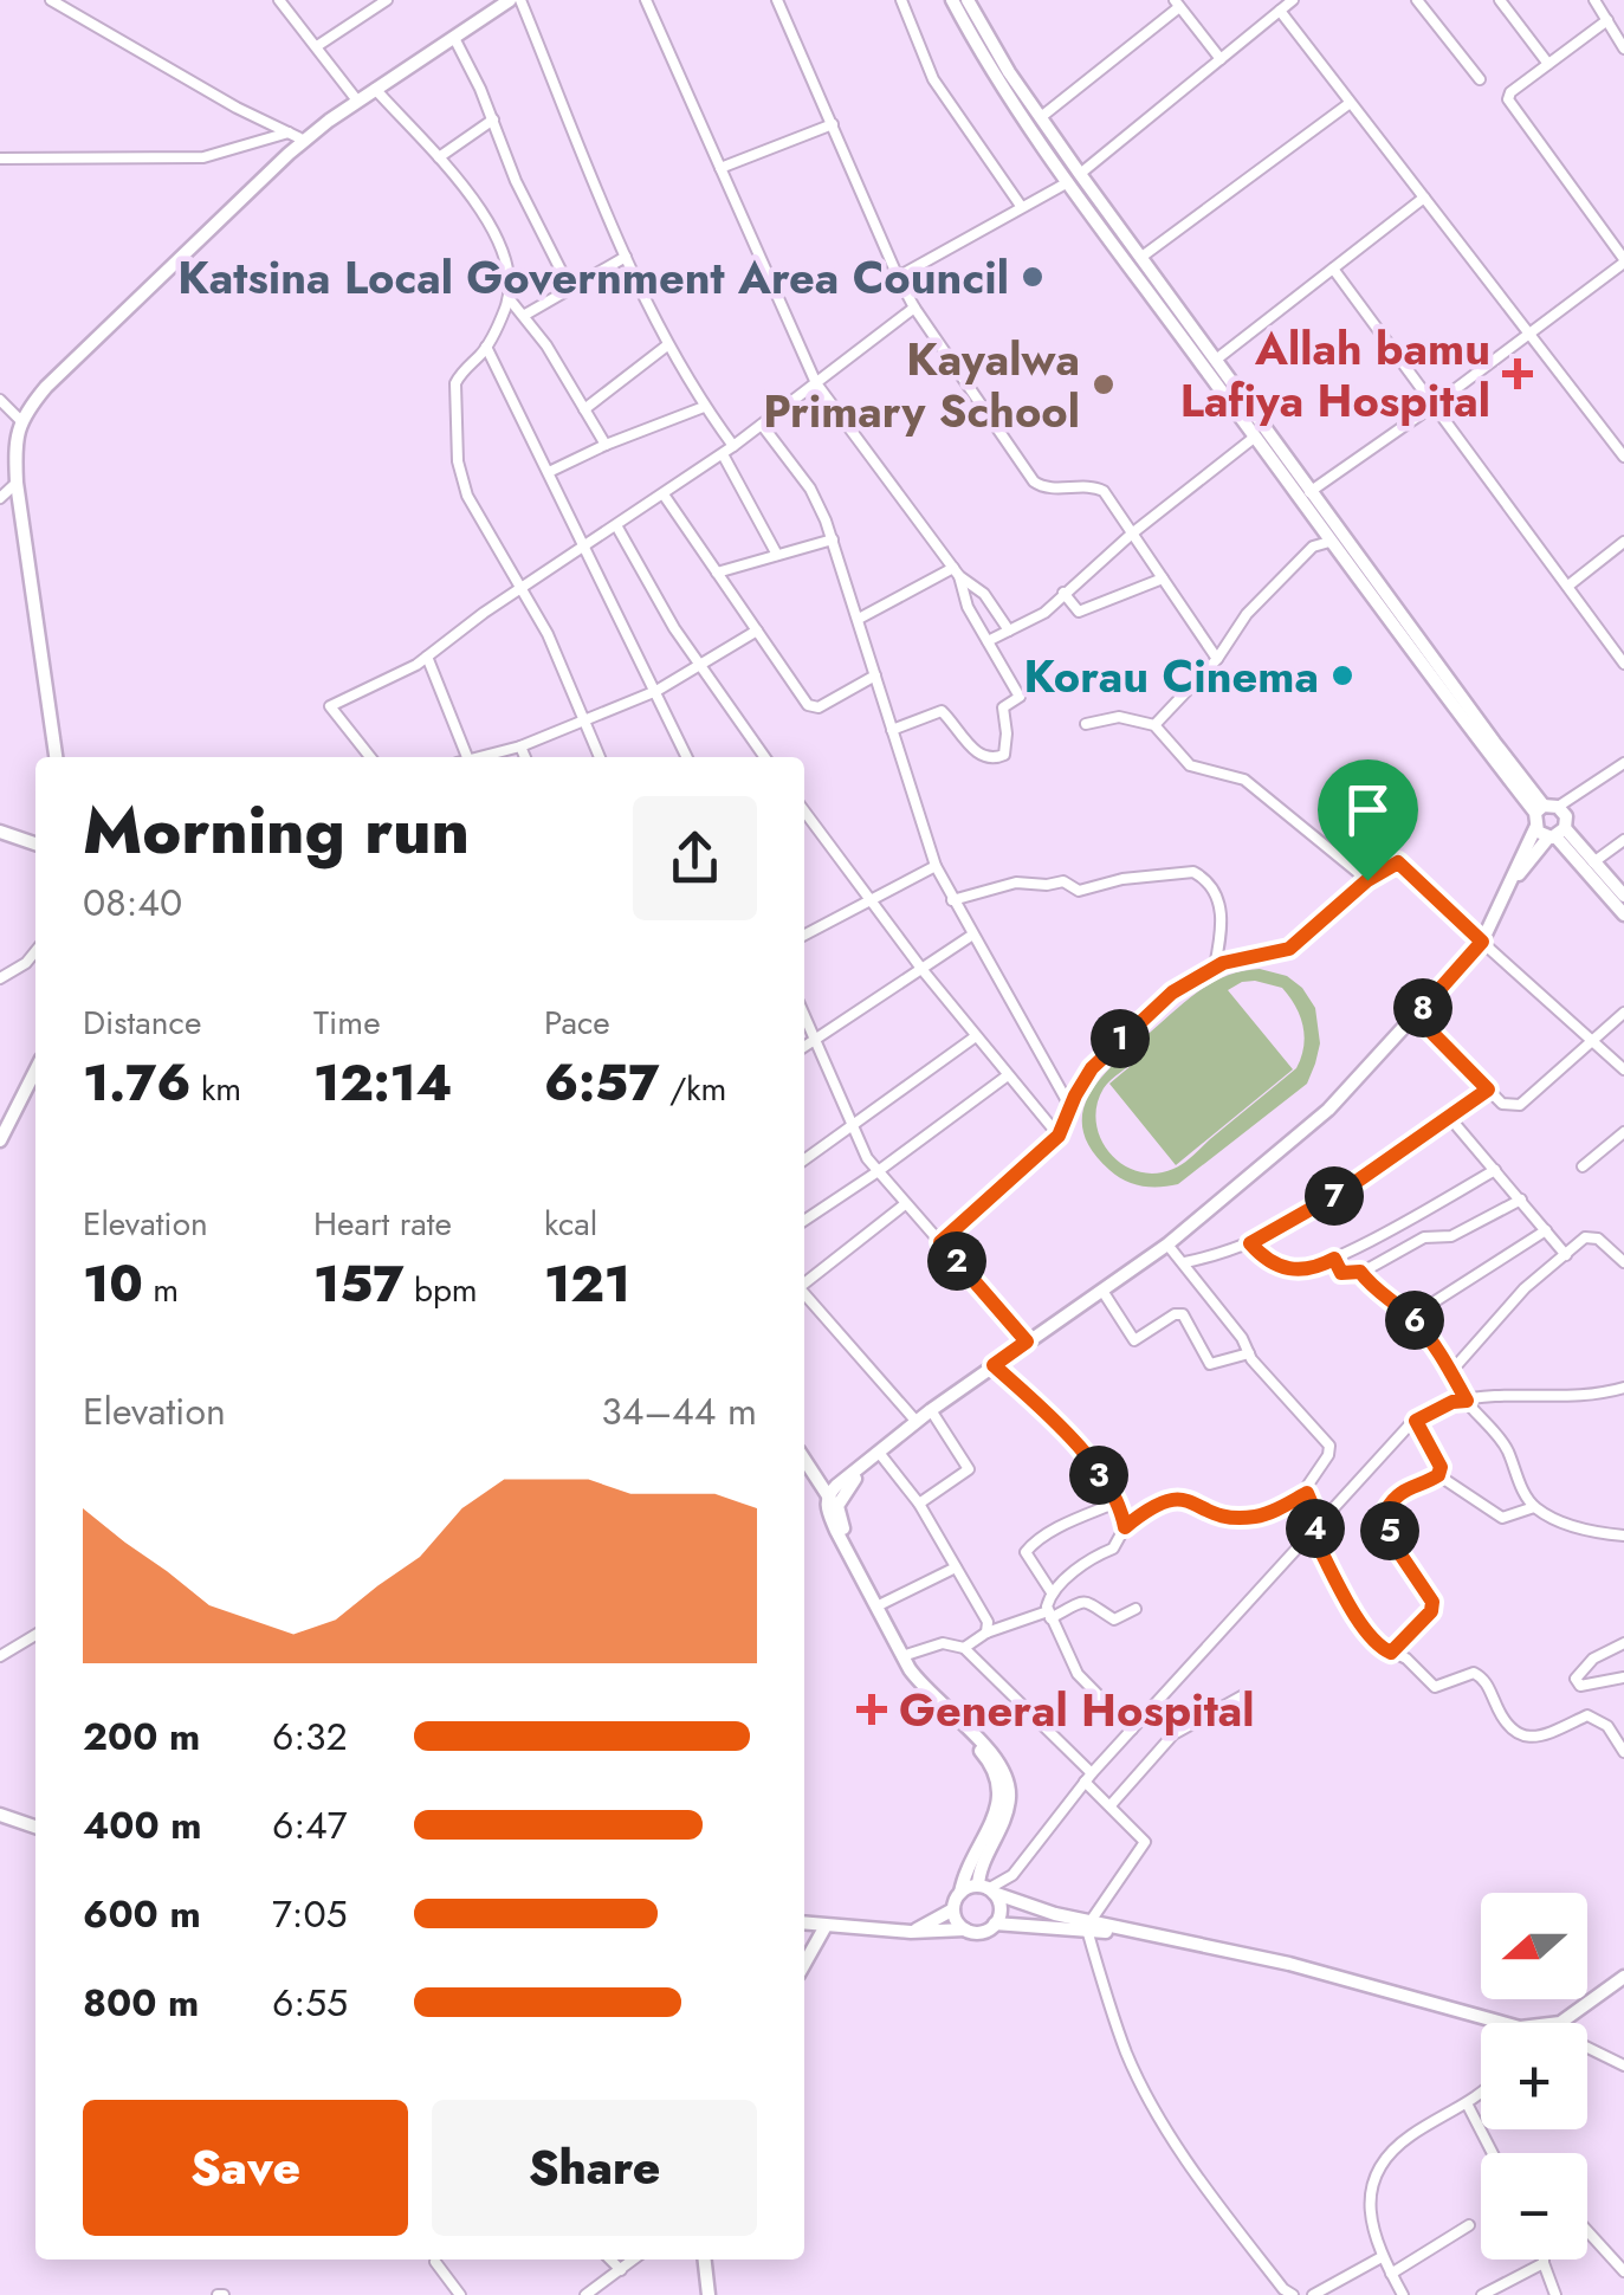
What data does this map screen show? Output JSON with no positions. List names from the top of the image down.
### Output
{
  "places": {
    "other": ["Katsina Local Government Area Council", "Kayalwa Primary School", "Korau Cinema"],
    "health": ["Allah bamu Lafiya Hospital", "General Hospital"]
  },
  "north": "left",
  "page": {
    "heading": ["Morning run", "08:40"],
    "stats": [
      ["Distance", "1.76 km"],
      ["Time", "12:14"],
      ["Pace", "6:57 /km"],
      ["Elevation", "10 m"],
      ["Heart rate", "157 bpm"],
      ["kcal", "121"]
    ],
    "pins": [
      "8",
      "1",
      "7",
      "2",
      "6",
      "3",
      "4",
      "5"
    ],
    "chart": ["Elevation", "34–44 m"],
    "list": [
      {
        "name": "200 m",
        "note": "6:32"
      },
      {
        "name": "400 m",
        "note": "6:47"
      },
      {
        "name": "600 m",
        "note": "7:05"
      },
      {
        "name": "800 m",
        "note": "6:55"
      }
    ],
    "map_buttons": ["+", "−"],
    "buttons": ["Save", "Share"]
  }
}
